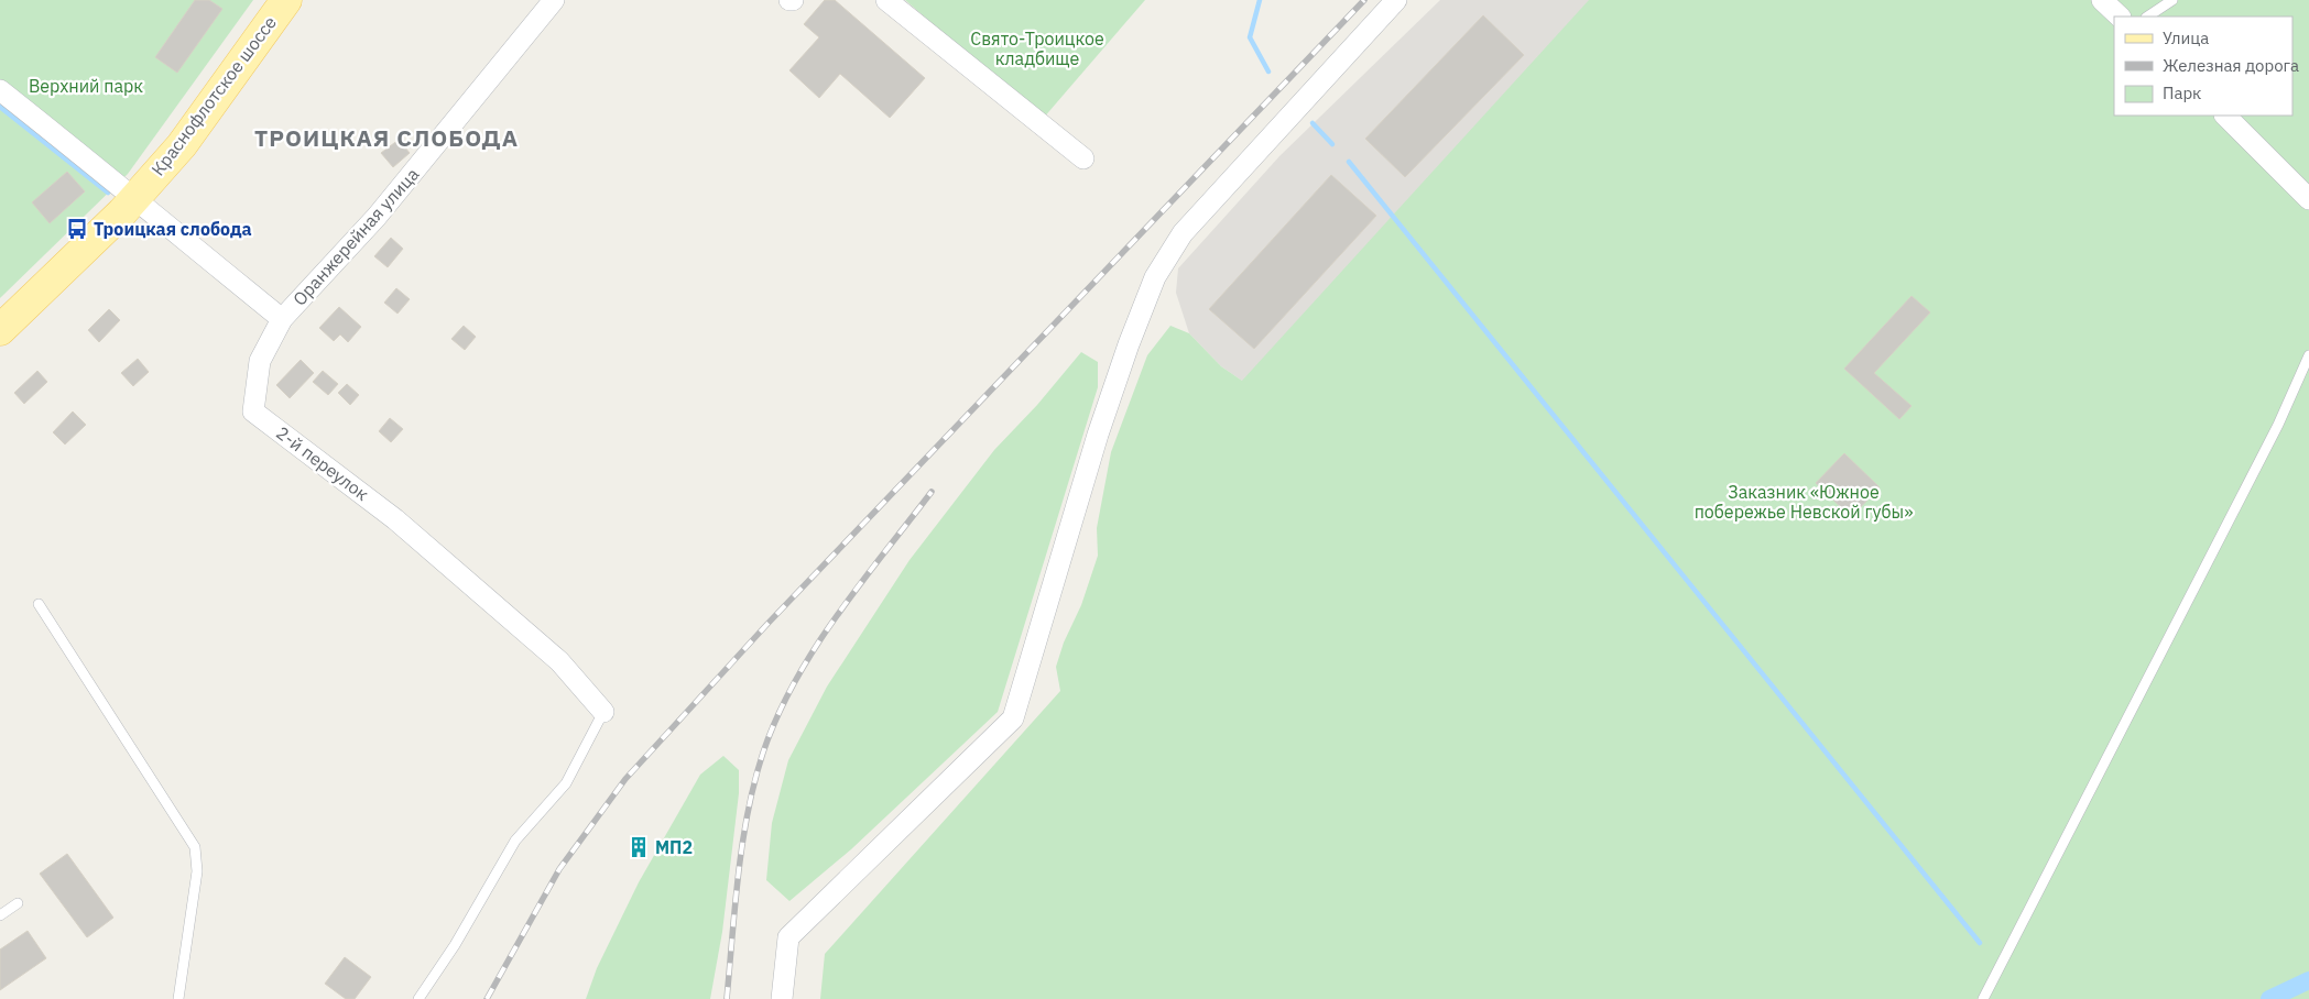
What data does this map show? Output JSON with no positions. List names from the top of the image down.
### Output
{
  "streets": {
    "main road": ["Краснофлотское шоссе"],
    "street": ["Оранжерейная улица", "2-й переулок"]
  },
  "crossings": [
    ["Оранжерейная улица", "2-й переулок"]
  ],
  "districts": ["ТРОИЦКАЯ СЛОБОДА"],
  "parks": ["Свято-Троицкое кладбище", "Верхний парк", "Заказник «Южное побережье Невской губы»"],
  "places": {
    "bus stop": ["Троицкая слобода"],
    "building": ["МП2"]
  },
  "legend": ["Улица", "Железная дорога", "Парк"]
}
